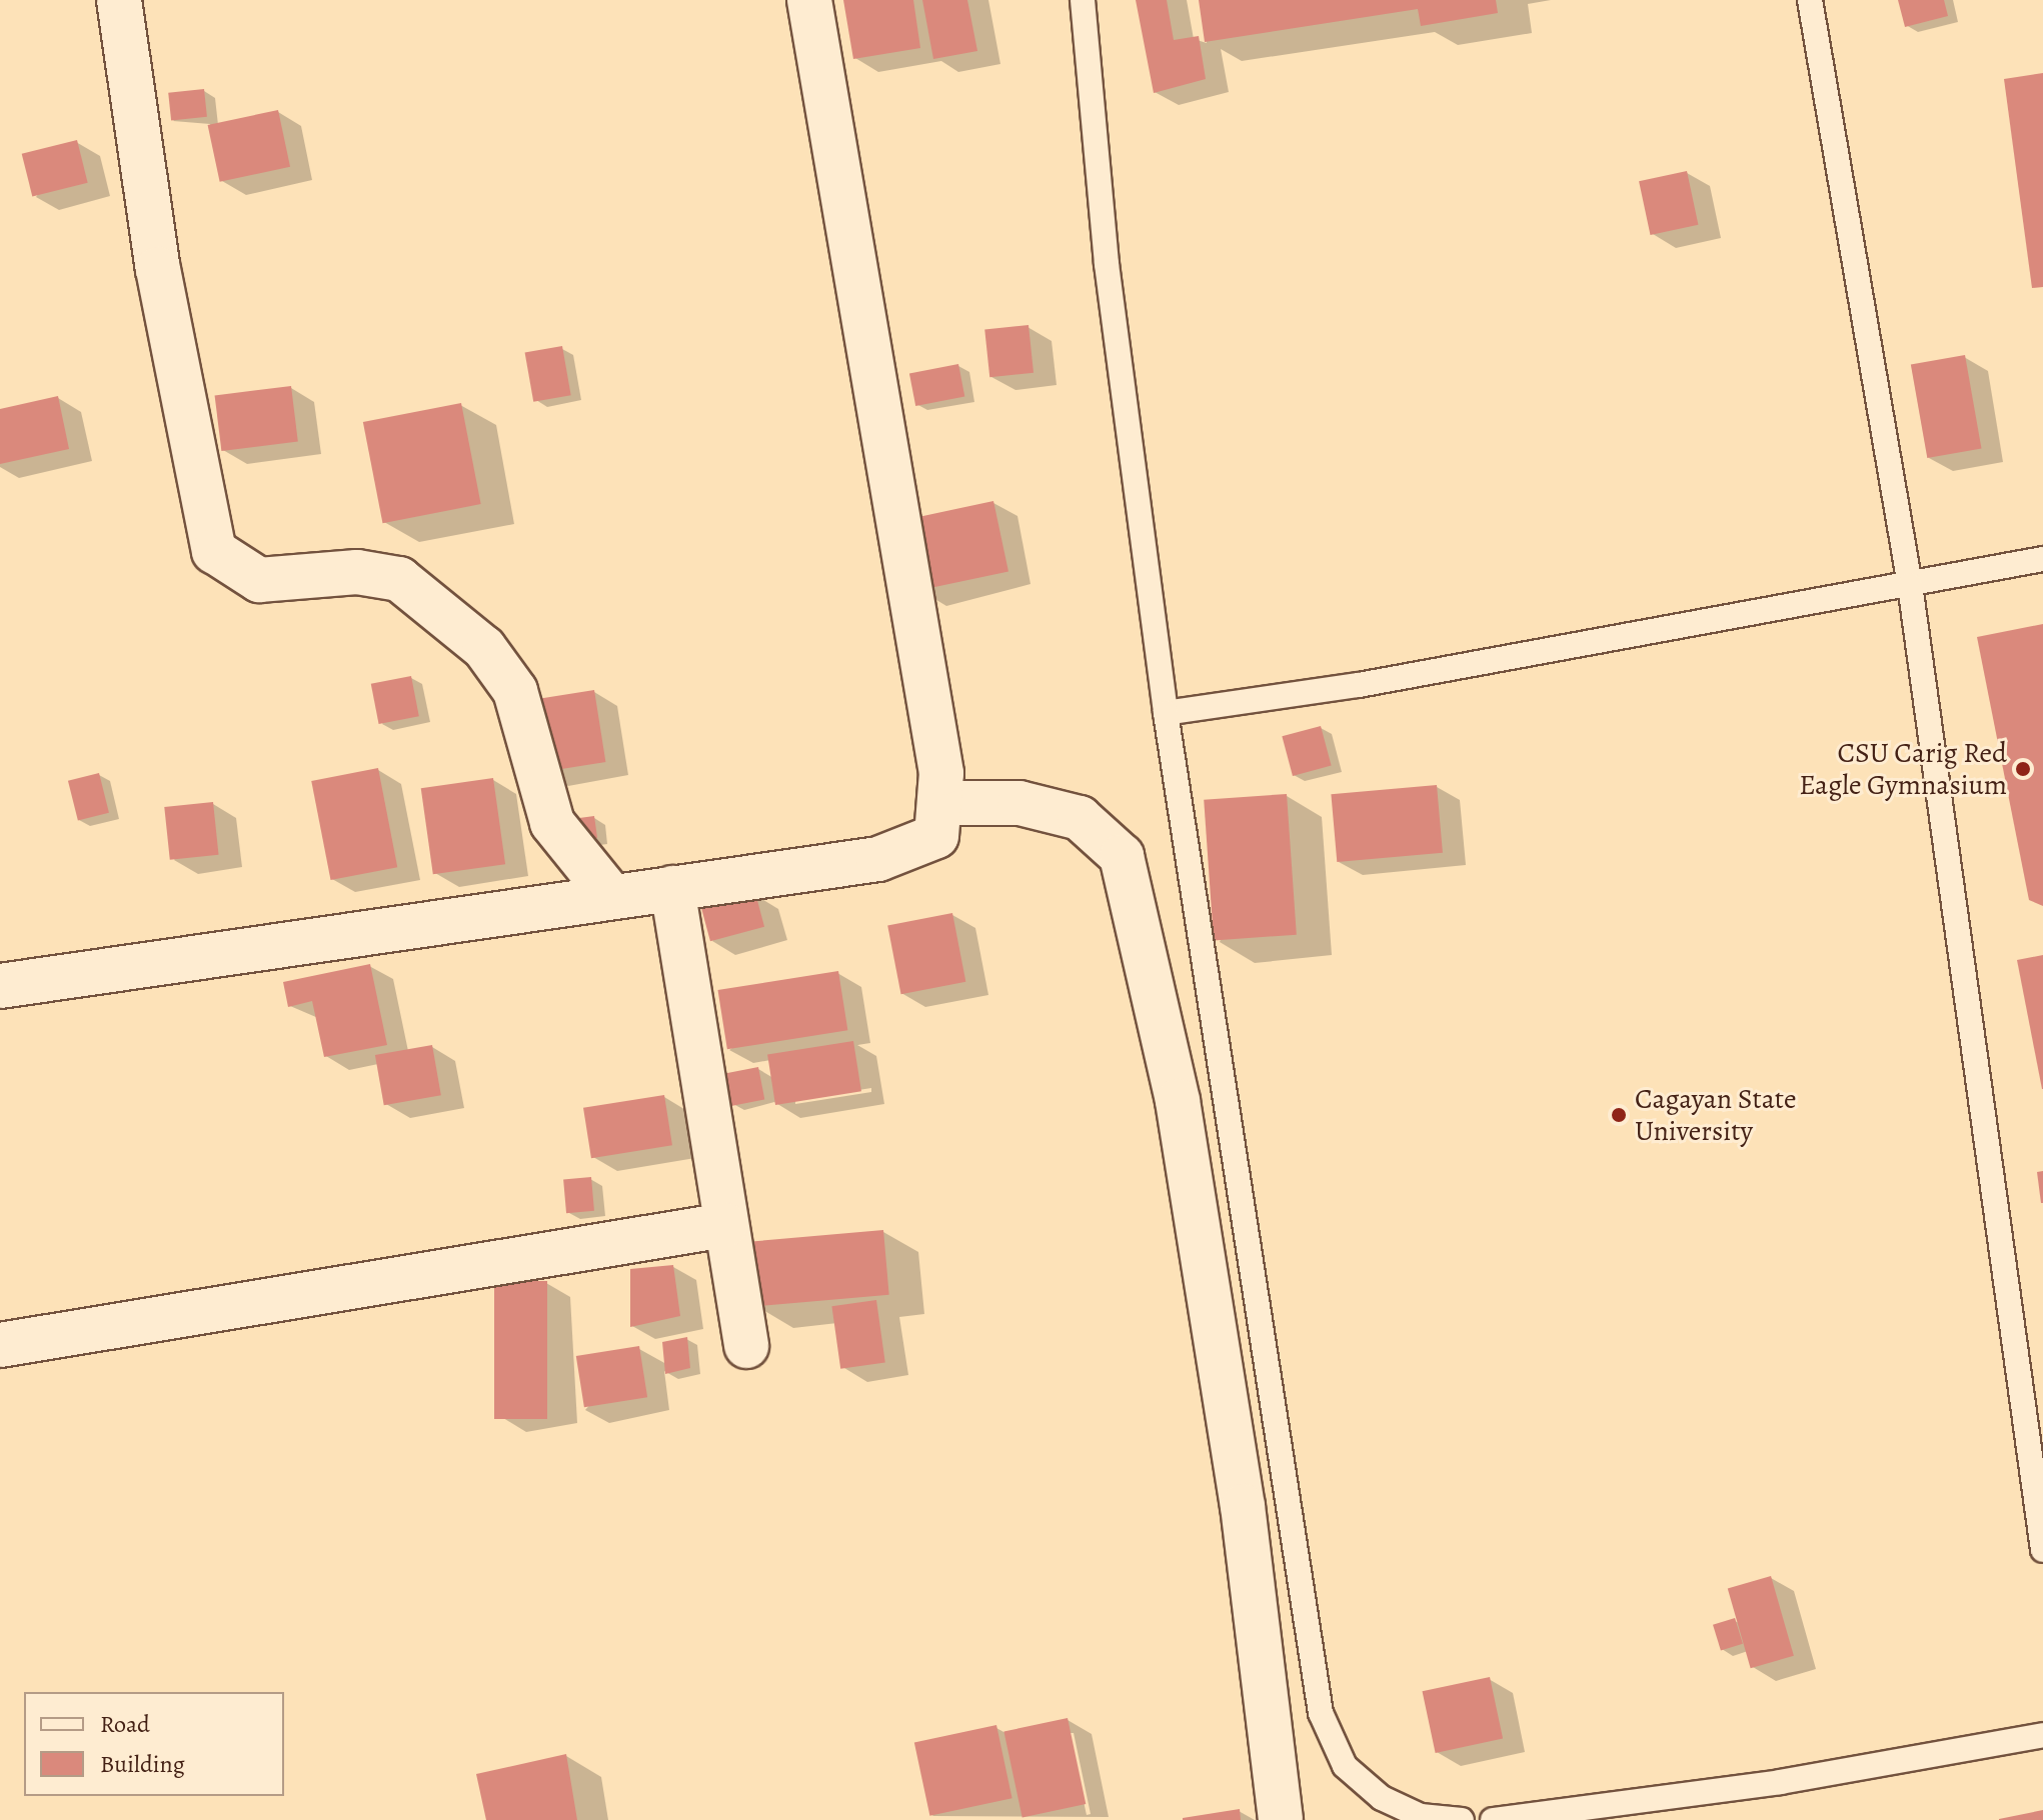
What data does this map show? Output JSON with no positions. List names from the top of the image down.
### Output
{
  "places": ["CSU Carig Red Eagle Gymnasium", "Cagayan State University"],
  "legend": ["Road", "Building"]
}
